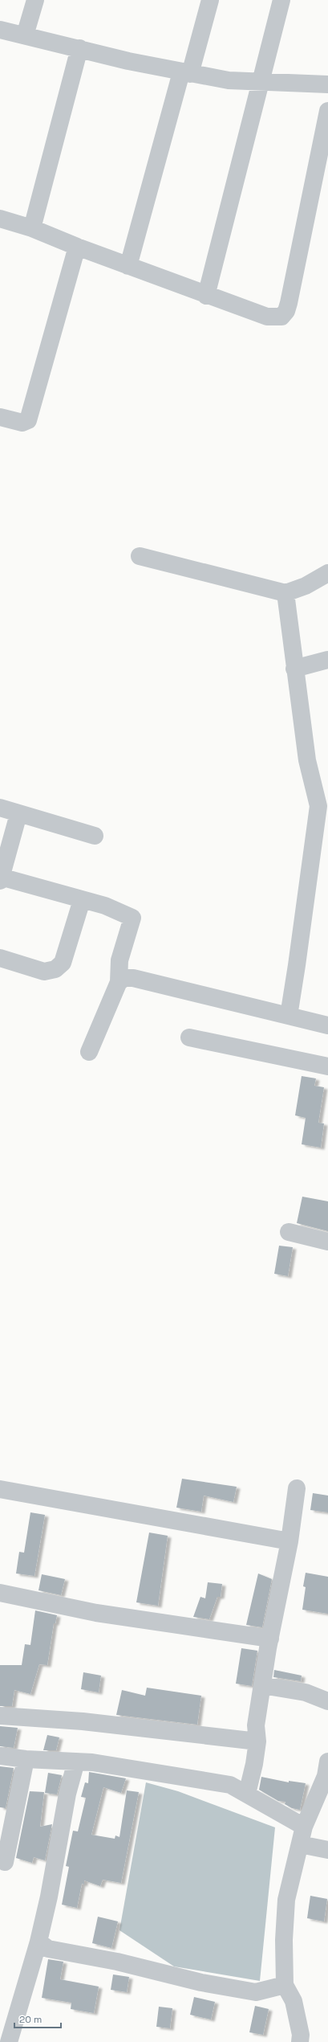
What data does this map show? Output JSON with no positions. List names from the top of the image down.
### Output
{
  "scale_bar": "20 m"
}
